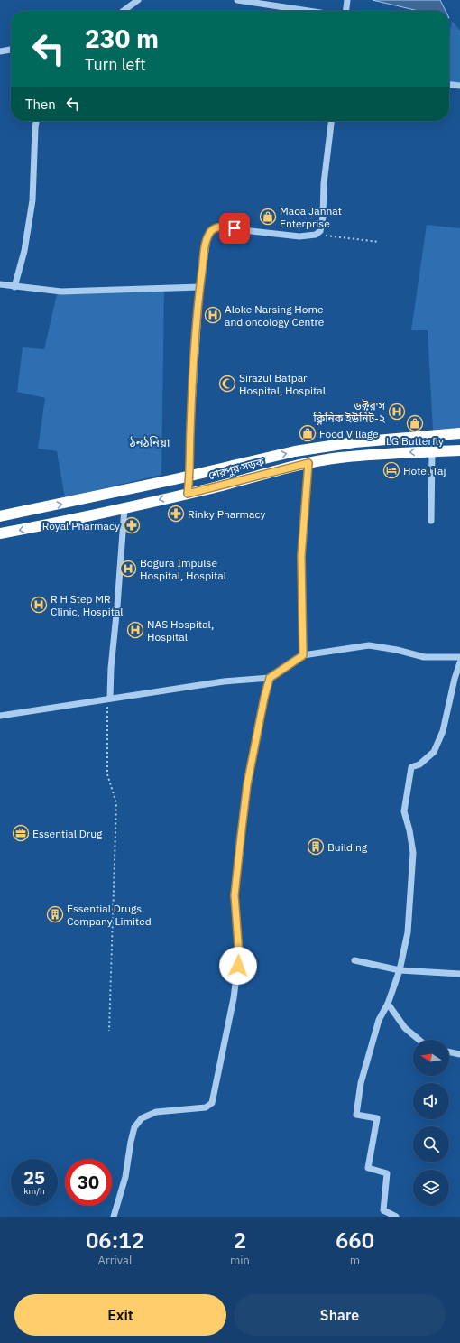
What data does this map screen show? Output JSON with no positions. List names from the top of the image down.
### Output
{
  "streets": {
    "highway": ["শেরপুর সড়ক"]
  },
  "districts": ["ঠনঠনিয়া"],
  "places": {
    "shop": ["Maoa Jannat Enterprise", "LG Butterfly", "Food Village"],
    "hospital": [
      "Aloke Narsing Home and oncology Centre",
      "ডক্টর'স ক্লিনিক ইউনিট-২",
      "Bogura Impulse Hospital, Hospital",
      "R H Step MR Clinic, Hospital",
      "NAS Hospital, Hospital"
    ],
    "mosque": ["Sirazul Batpar Hospital, Hospital"],
    "hotel": ["Hotel Taj"],
    "pharmacy": ["Rinky Pharmacy", "Royal Pharmacy"],
    "office": ["Essential Drug"],
    "building": ["Building", "Essential Drugs Company Limited"]
  },
  "north": "left",
  "page": {
    "turn": ["230 m", "Turn left"],
    "then": "Then",
    "speed": "25 km/h",
    "limit": "30",
    "eta": [
      "06:12",
      "Arrival",
      "2",
      "min",
      "660",
      "m"
    ],
    "buttons": ["Exit", "Share"]
  }
}
